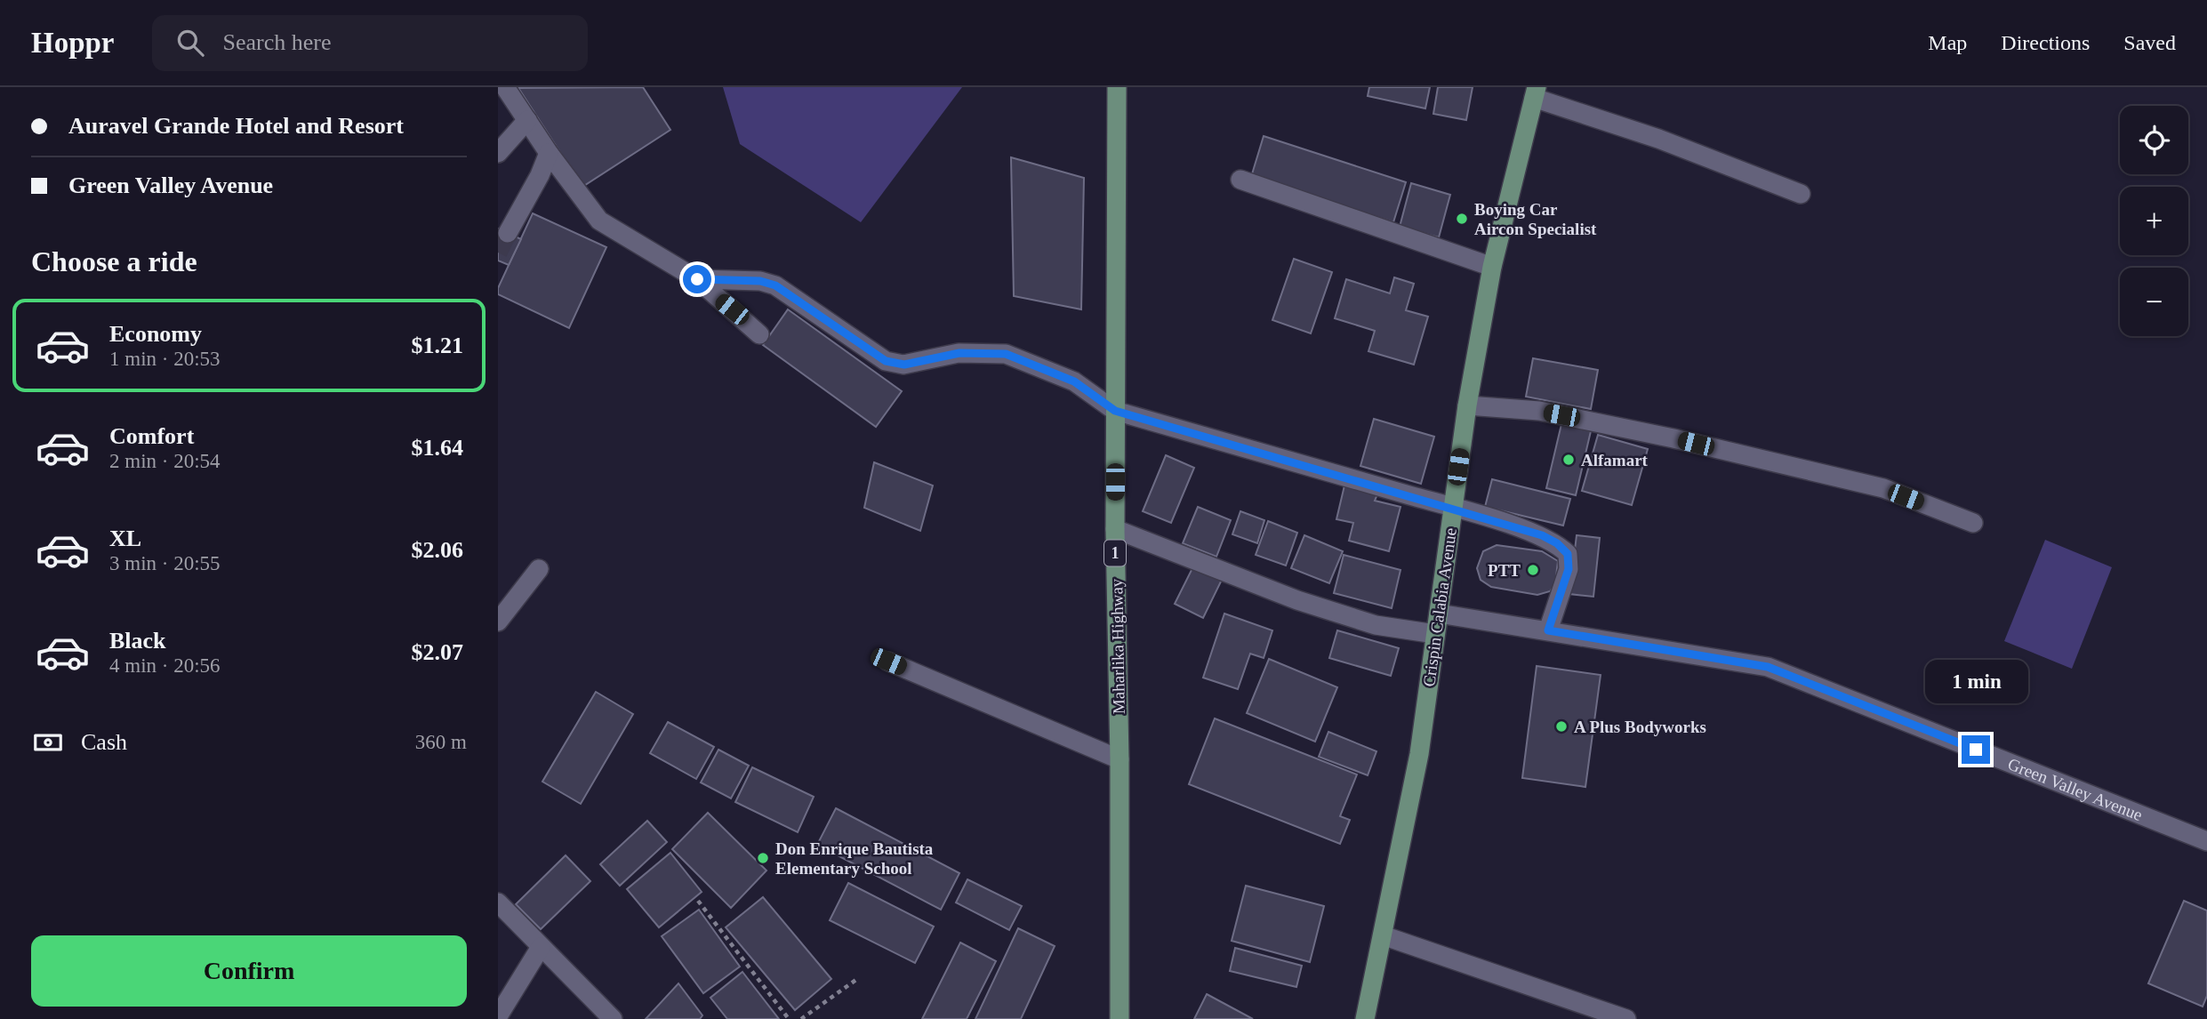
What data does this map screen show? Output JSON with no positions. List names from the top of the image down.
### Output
{
  "streets": {
    "main road": ["1", "Crispin Calabia Avenue", "Maharlika Highway"],
    "street": ["Green Valley Avenue"]
  },
  "crossings": [
    ["Crispin Calabia Avenue", "Green Valley Avenue"]
  ],
  "places": [
    "Boying Car Aircon Specialist",
    "Alfamart",
    "PTT",
    "A Plus Bodyworks",
    "Don Enrique Bautista Elementary School"
  ],
  "page": {
    "header": "Hoppr",
    "search": "Search here",
    "nav": ["Map", "Directions", "Saved"],
    "banner": ["Auravel Grande Hotel and Resort", "Green Valley Avenue"],
    "map_buttons": ["+", "−"],
    "heading": "Choose a ride",
    "list": [
      {
        "name": "Economy",
        "note": "1 min · 20:53",
        "value": "$1.21"
      },
      {
        "name": "Comfort",
        "note": "2 min · 20:54",
        "value": "$1.64"
      },
      {
        "name": "XL",
        "note": "3 min · 20:55",
        "value": "$2.06"
      },
      {
        "name": "Black",
        "note": "4 min · 20:56",
        "value": "$2.07"
      }
    ],
    "bubble": "1 min",
    "pay": ["Cash", "360 m"],
    "buttons": "Confirm"
  }
}
